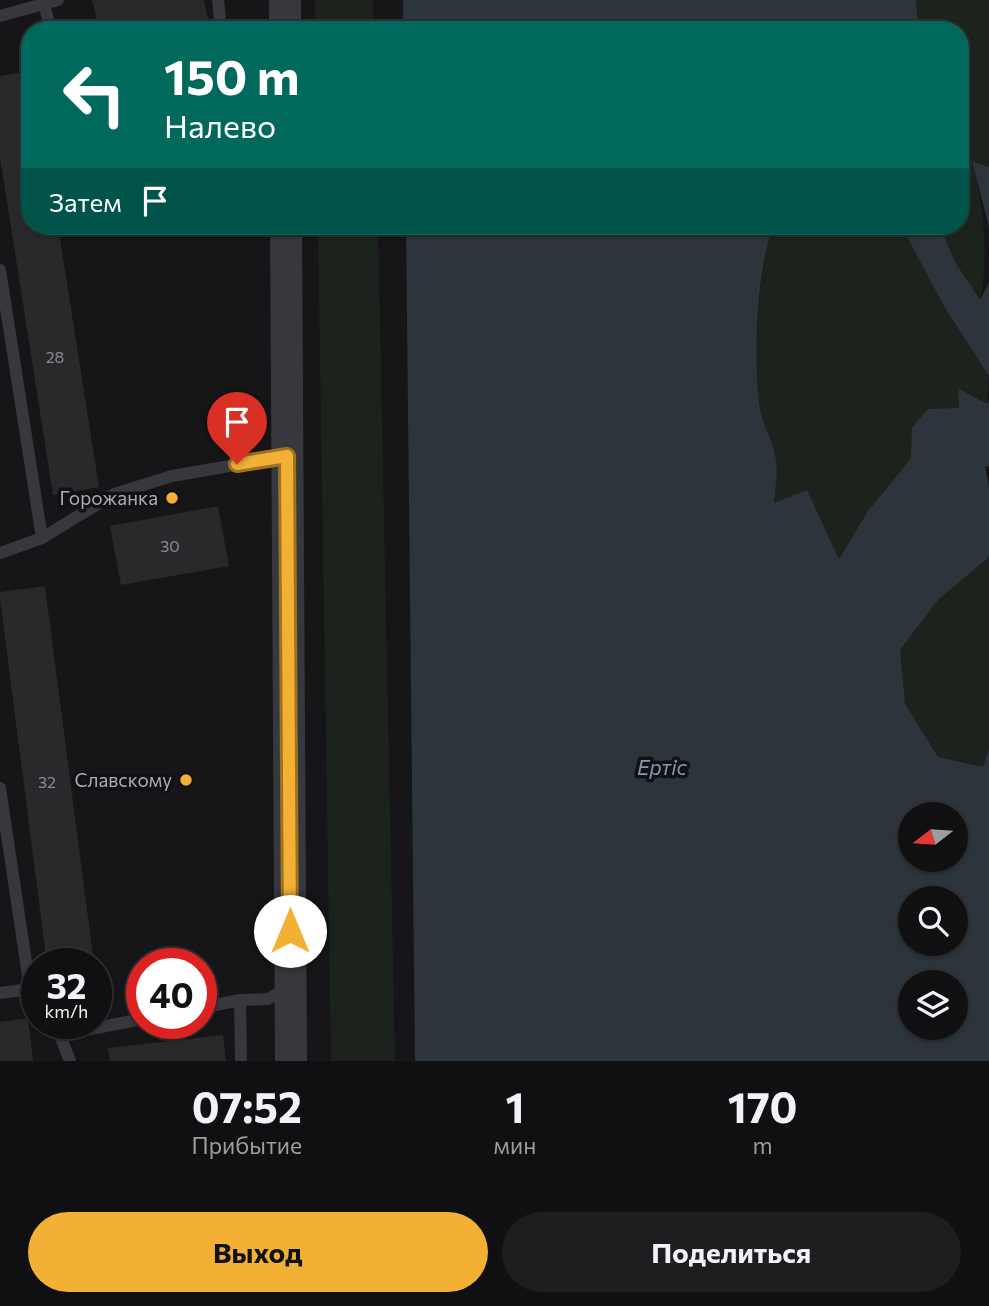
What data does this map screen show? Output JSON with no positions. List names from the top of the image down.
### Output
{
  "water": ["Ертіс"],
  "places": ["Горожанка", "Славскому"],
  "house_numbers": ["28", "30", "32"],
  "north": "left",
  "page": {
    "turn": ["150 m", "Налево"],
    "then": "Затем",
    "speed": "32 km/h",
    "limit": "40",
    "eta": [
      "07:52",
      "Прибытие",
      "1",
      "мин",
      "170",
      "m"
    ],
    "buttons": ["Выход", "Поделиться"]
  }
}
